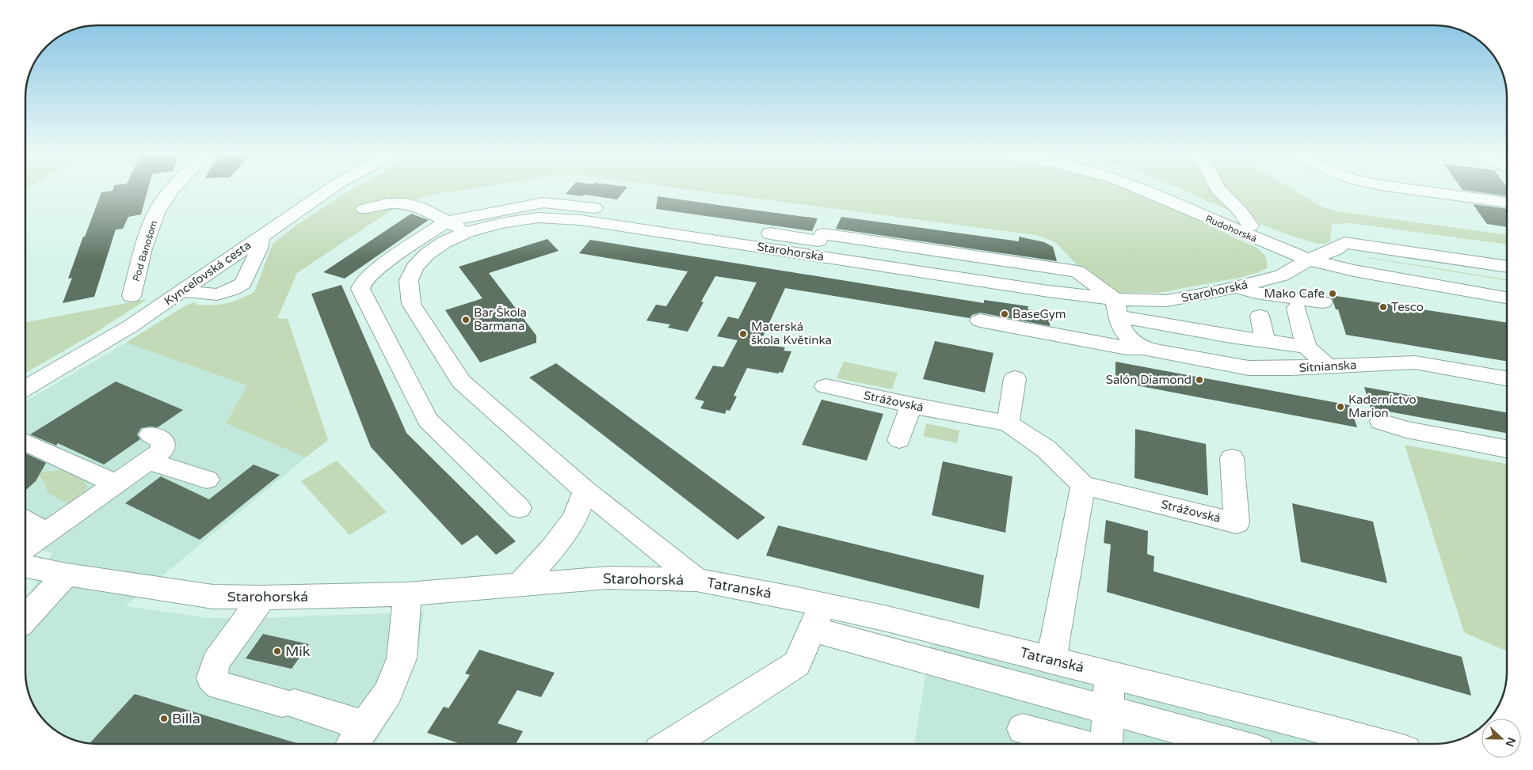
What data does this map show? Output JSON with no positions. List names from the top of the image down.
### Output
{
  "streets": {
    "street": [
      "Rudohorská",
      "Pod Banošom",
      "Starohorská",
      "Kynceľovská cesta",
      "Sitnianska",
      "Strážovská",
      "Tatranská"
    ]
  },
  "crossings": [
    ["Rudohorská", "Starohorská"],
    ["Starohorská", "Tatranská"]
  ],
  "places": [
    "Mako Cafe",
    "Tesco",
    "BaseGym",
    "Bar Škola Barmana",
    "Materská škola Květinka",
    "Salón Diamond",
    "Kaderníctvo Marion",
    "Mik",
    "Billa"
  ],
  "north": "right"
}
